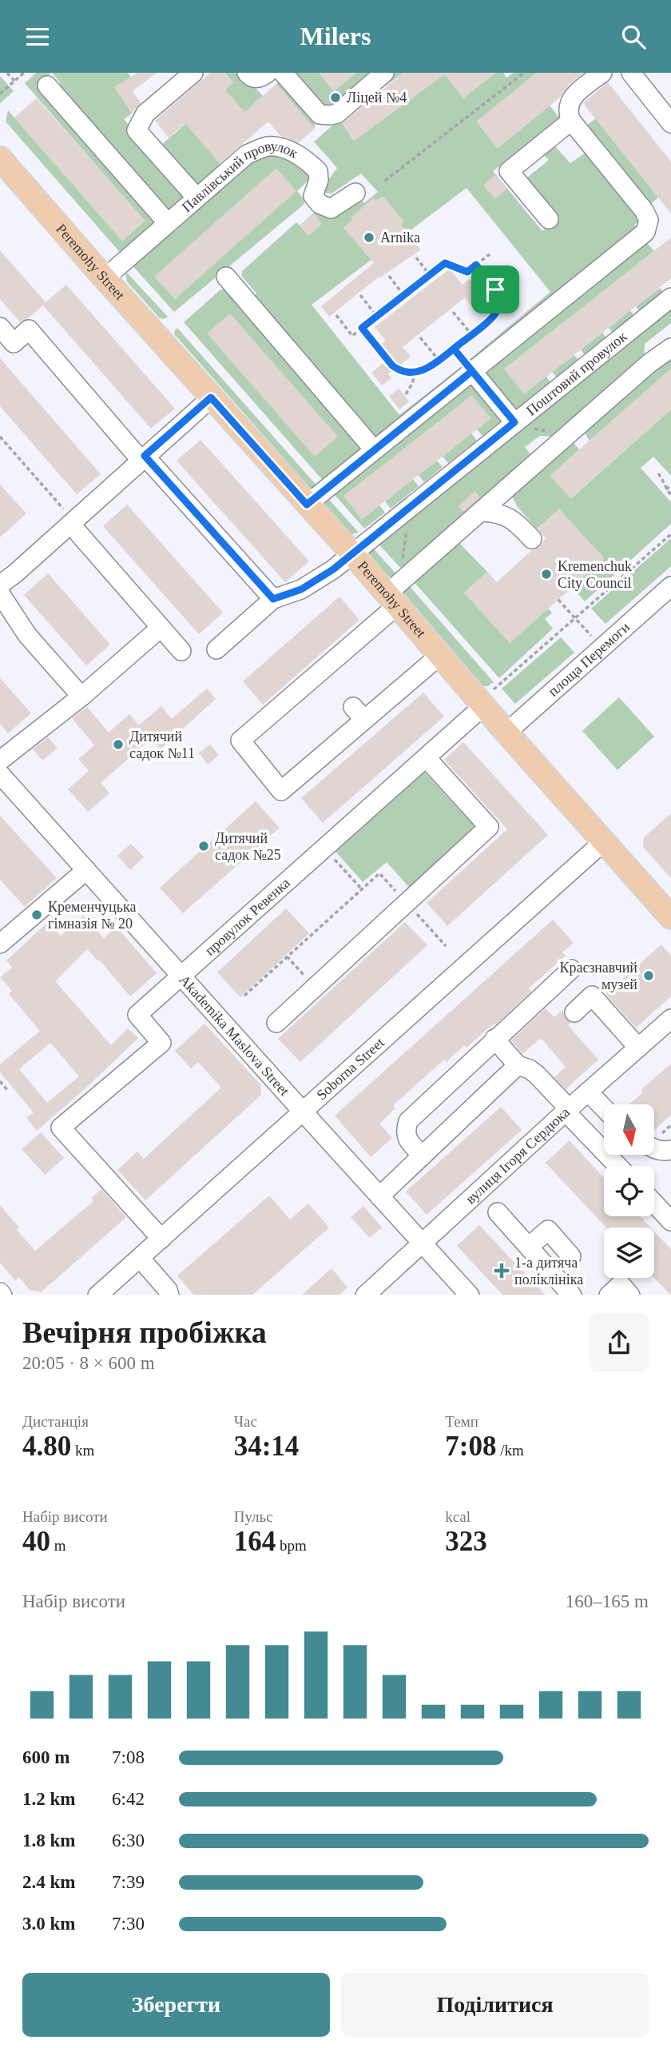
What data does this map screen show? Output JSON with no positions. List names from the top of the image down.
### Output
{
  "streets": {
    "main road": ["Peremohy Street"],
    "street": [
      "Павлівський провулок",
      "Поштовий провулок",
      "площа Перемоги",
      "провулок Ревенка",
      "Akademika Maslova Street",
      "Soborna Street",
      "вулиця Ігоря Сердюка"
    ]
  },
  "crossings": [
    ["Павлівський провулок", "Peremohy Street"],
    ["Peremohy Street", "Поштовий провулок"],
    ["Peremohy Street", "площа Перемоги"],
    ["Peremohy Street", "провулок Ревенка"],
    ["Peremohy Street", "Soborna Street"],
    ["провулок Ревенка", "Akademika Maslova Street"],
    ["провулок Ревенка", "Soborna Street"],
    ["Akademika Maslova Street", "Soborna Street"],
    ["Akademika Maslova Street", "вулиця Ігоря Сердюка"]
  ],
  "places": {
    "other": [
      "Ліцей №4",
      "Arnika",
      "Kremenchuk City Council",
      "Дитячий садок №11",
      "Дитячий садок №25",
      "Кременчуцька гімназія № 20",
      "Краєзнавчий музей"
    ],
    "health": ["1-а дитяча поліклініка"]
  },
  "north": "bottom",
  "page": {
    "header": "Milers",
    "heading": ["Вечірня пробіжка", "20:05 · 8 × 600 m"],
    "stats": [
      ["Дистанція", "4.80 km"],
      ["Час", "34:14"],
      ["Темп", "7:08 /km"],
      ["Набір висоти", "40 m"],
      ["Пульс", "164 bpm"],
      ["kcal", "323"]
    ],
    "chart": ["Набір висоти", "160–165 m"],
    "list": [
      {
        "name": "600 m",
        "note": "7:08"
      },
      {
        "name": "1.2 km",
        "note": "6:42"
      },
      {
        "name": "1.8 km",
        "note": "6:30"
      },
      {
        "name": "2.4 km",
        "note": "7:39"
      },
      {
        "name": "3.0 km",
        "note": "7:30"
      }
    ],
    "buttons": ["Зберегти", "Поділитися"]
  }
}
